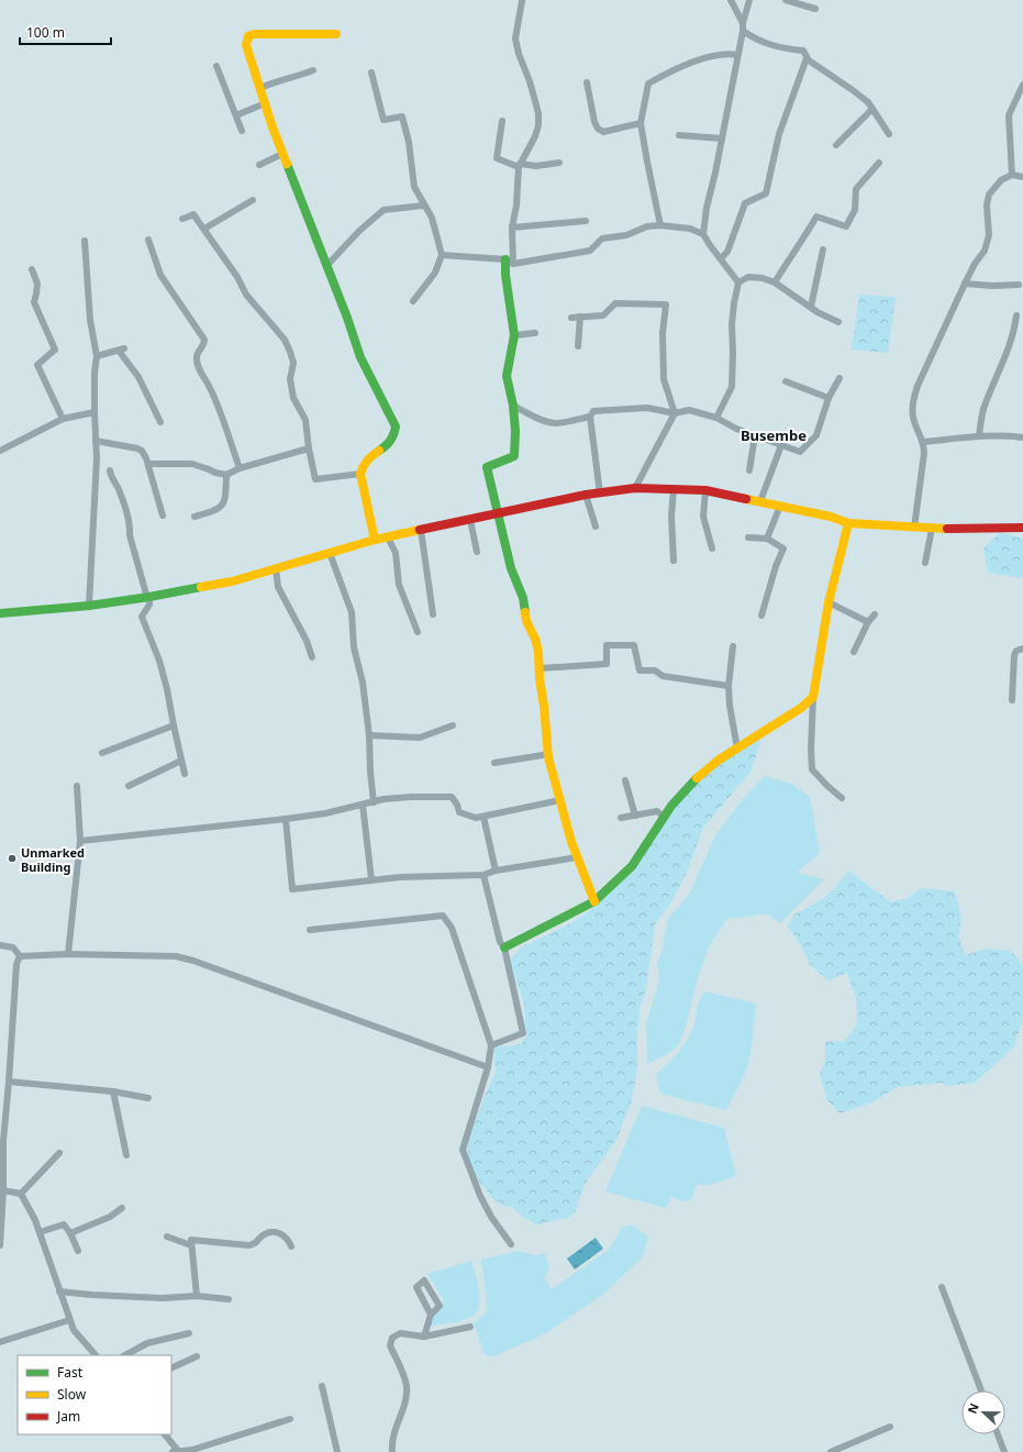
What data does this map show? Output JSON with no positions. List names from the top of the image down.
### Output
{
  "districts": ["Busembe"],
  "places": ["Unmarked Building"],
  "legend": ["Fast", "Slow", "Jam"],
  "scale_bar": "100 m",
  "north": "left"
}
